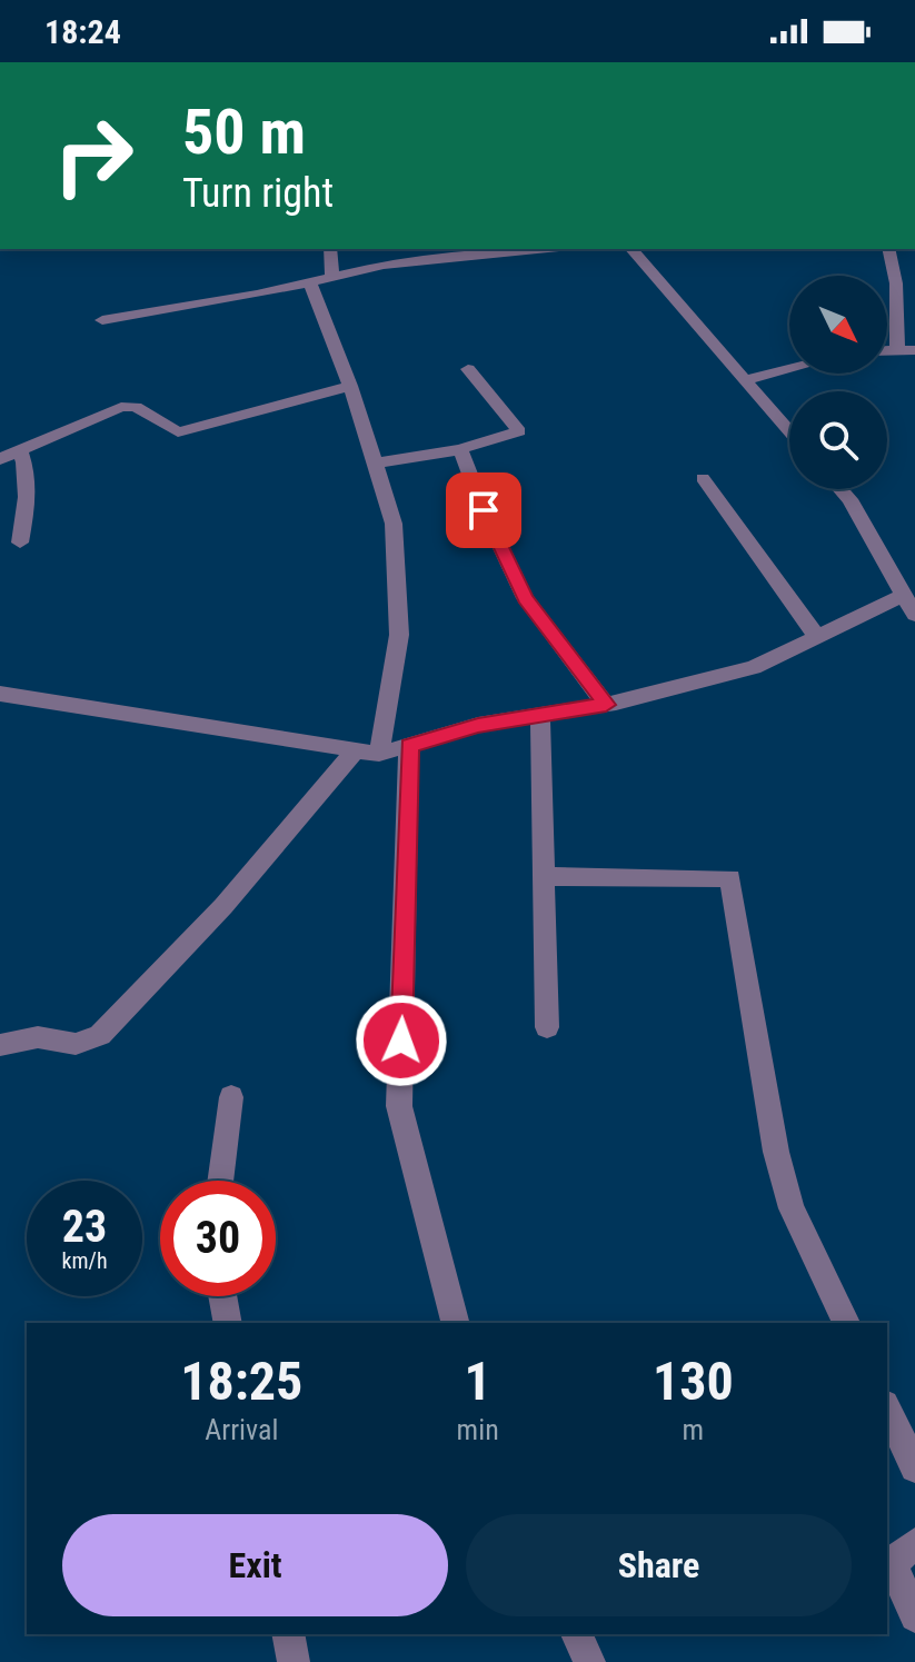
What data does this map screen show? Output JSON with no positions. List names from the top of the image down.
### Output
{
  "north": "bottom right",
  "page": {
    "status": "18:24",
    "turn": ["50 m", "Turn right"],
    "speed": "23 km/h",
    "limit": "30",
    "eta": [
      "18:25",
      "Arrival",
      "1",
      "min",
      "130",
      "m"
    ],
    "buttons": ["Exit", "Share"]
  }
}
